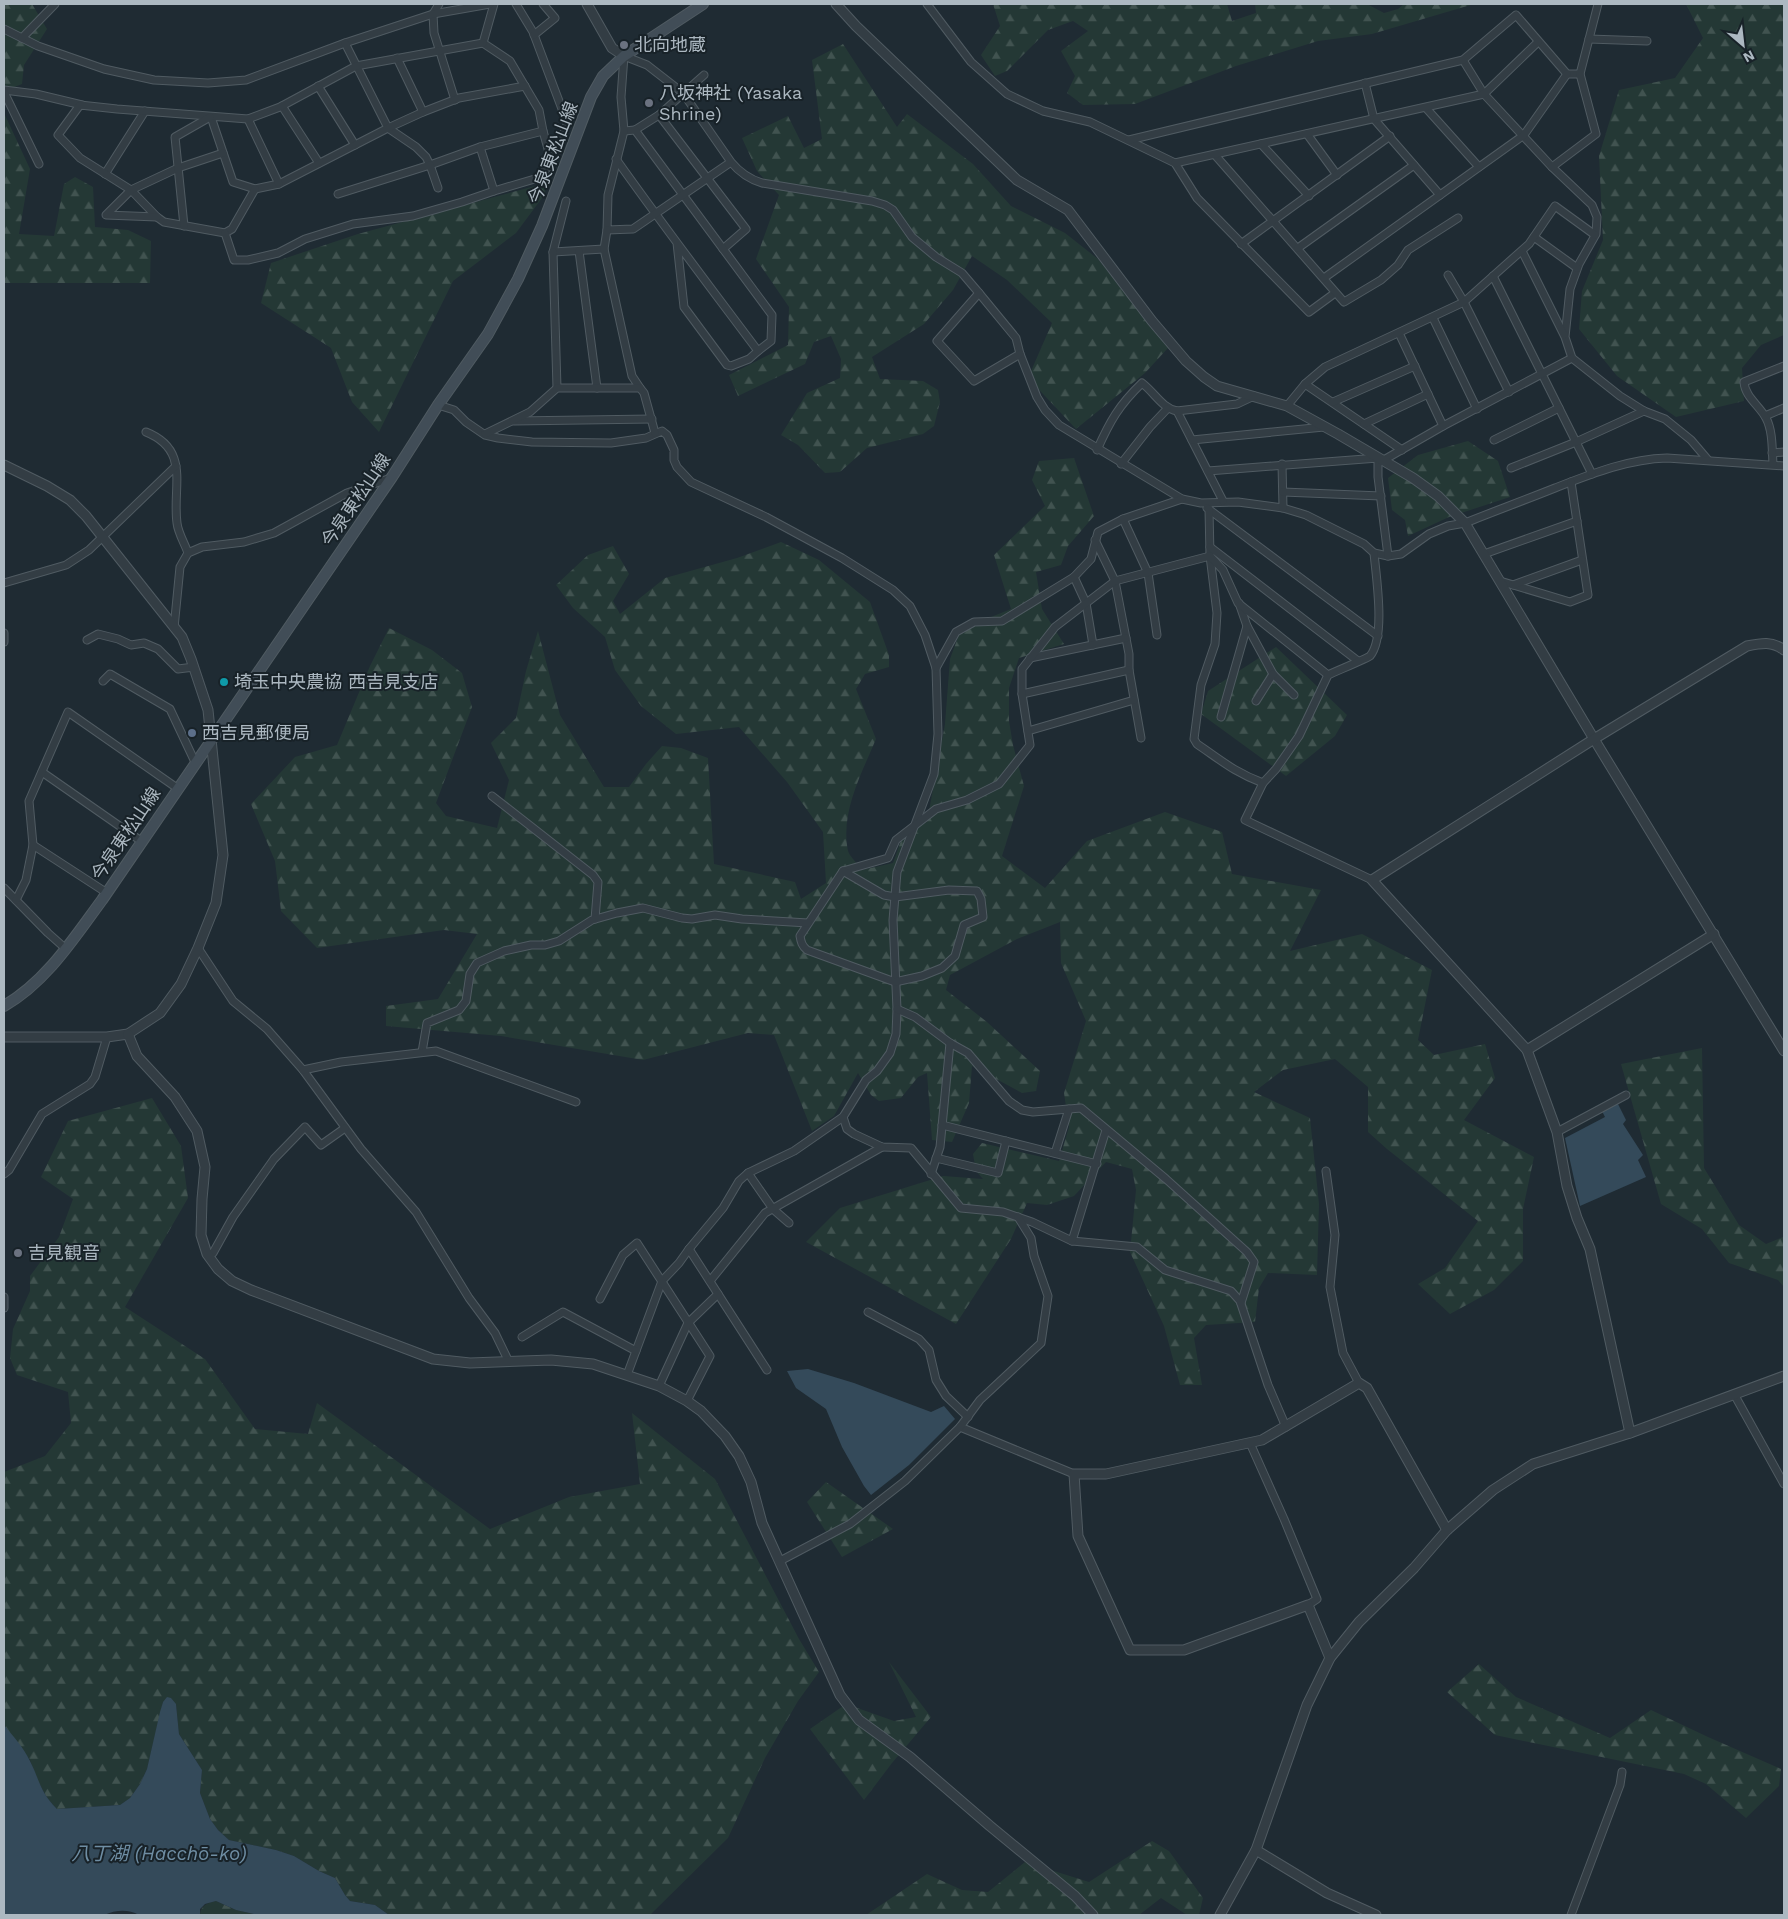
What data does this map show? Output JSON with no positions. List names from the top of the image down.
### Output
{
  "streets": {
    "main road": ["今泉東松山線"]
  },
  "water": ["八丁湖 (Hacchō-ko)"],
  "places": [
    "北向地蔵",
    "八坂神社 (Yasaka Shrine)",
    "埼玉中央農協 西吉見支店",
    "西吉見郵便局",
    "吉見観音"
  ],
  "north": "bottom right"
}
